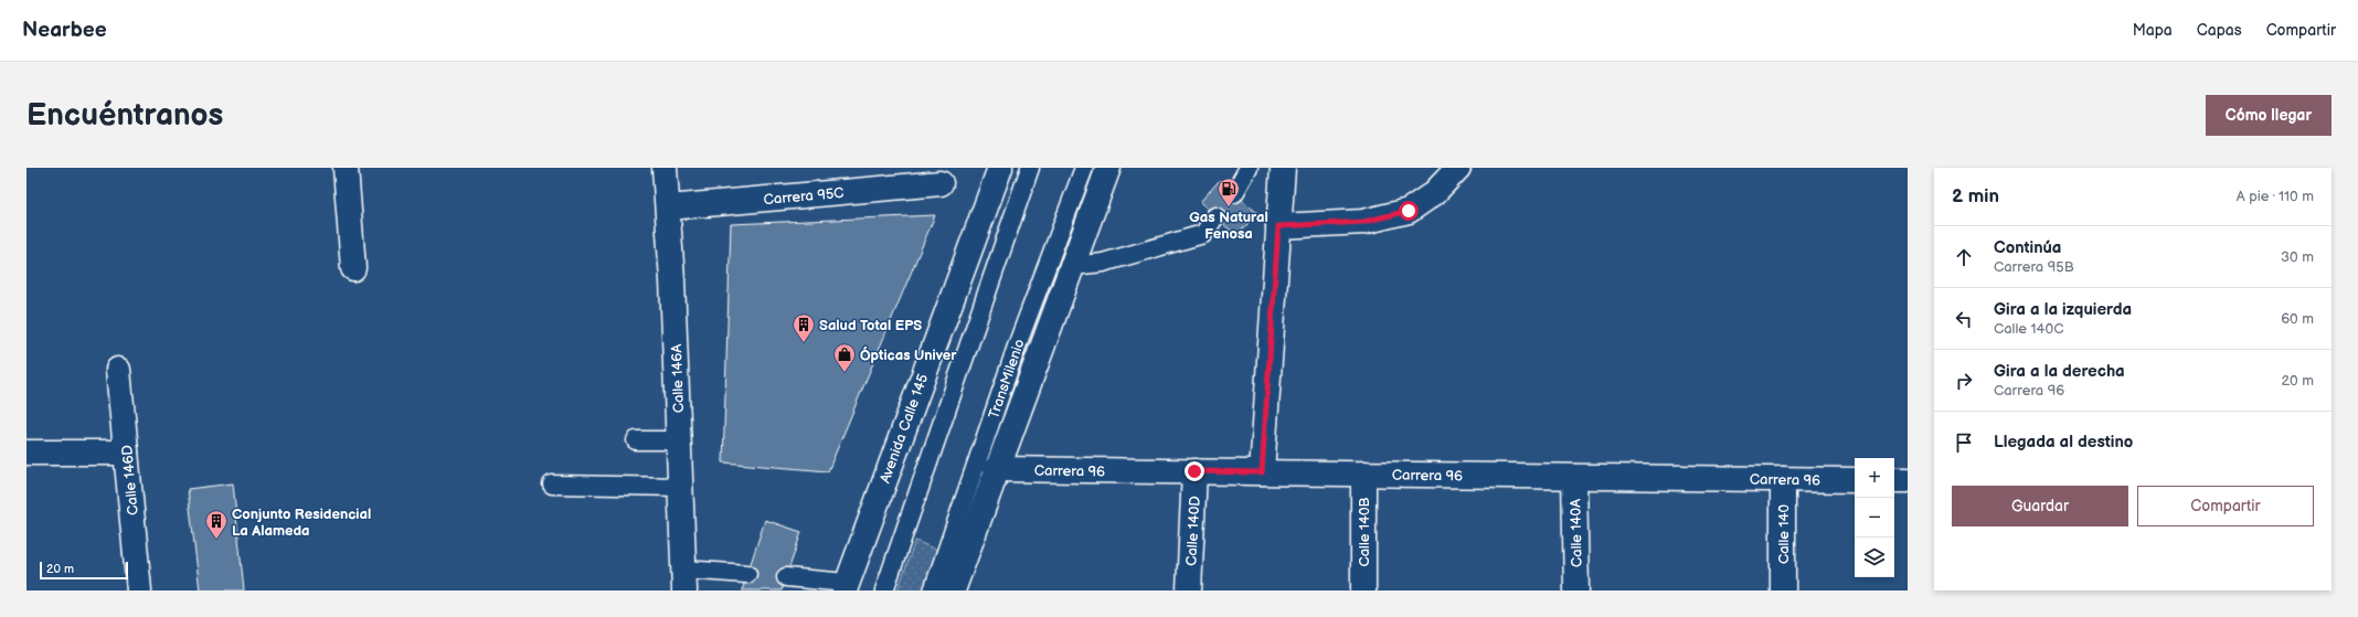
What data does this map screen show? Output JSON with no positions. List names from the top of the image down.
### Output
{
  "streets": {
    "street": [
      "Carrera 95C",
      "Calle 146A",
      "Avenida Calle 145",
      "Carrera 96",
      "Calle 146D",
      "Calle 140D",
      "Calle 140B",
      "Calle 140A",
      "Calle 140"
    ],
    "lane": ["TransMilenio"]
  },
  "crossings": [
    ["Carrera 95C", "Calle 146A"],
    ["Carrera 96", "Calle 140D"],
    ["Carrera 96", "Calle 140B"],
    ["Carrera 96", "Calle 140A"],
    ["Carrera 96", "Calle 140"]
  ],
  "places": {
    "fuel station": ["Gas Natural Fenosa"],
    "building": ["Salud Total EPS", "Conjunto Residencial La Alameda"],
    "shop": ["Ópticas Univer"]
  },
  "scale_bar": "20 m",
  "page": {
    "header": "Nearbee",
    "nav": ["Mapa", "Capas", "Compartir"],
    "buttons": [
      "Cómo llegar",
      ["Guardar", "Compartir"]
    ],
    "title": "Encuéntranos",
    "heading": ["2 min", "A pie · 110 m"],
    "list": [
      ["Continúa", "Carrera 95B", "30 m"],
      ["Gira a la izquierda", "Calle 140C", "60 m"],
      ["Gira a la derecha", "Carrera 96", "20 m"],
      "Llegada al destino"
    ],
    "map_buttons": ["+", "−"],
    "scale": "20 m"
  }
}
